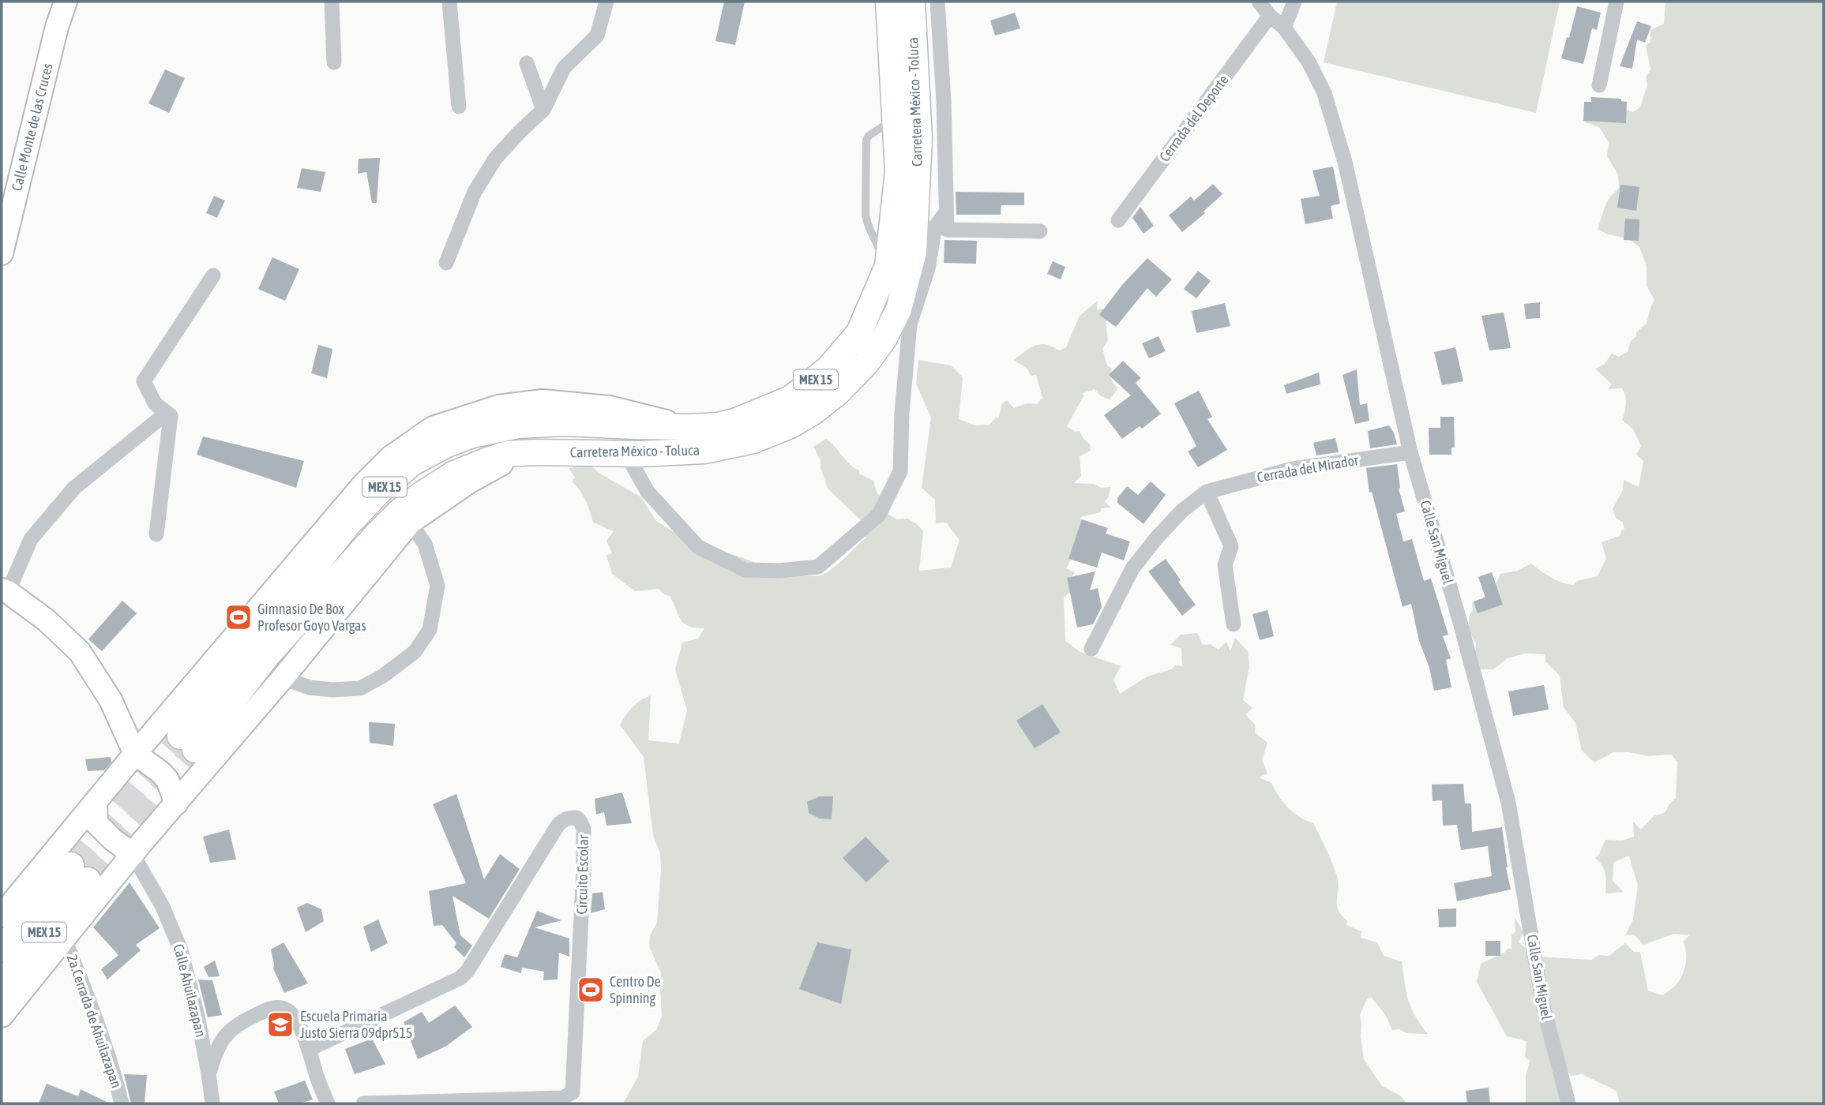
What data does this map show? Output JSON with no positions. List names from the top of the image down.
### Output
{
  "streets": {
    "main road": ["Carretera México - Toluca", "MEX 15"],
    "street": [
      "Cerrada del Deporte",
      "Calle Monte de las Cruces",
      "Cerrada del Mirador",
      "Calle San Miguel",
      "Circuito Escolar",
      "Calle Ahuilazapan",
      "2a.Cerrada de Ahuilazapan"
    ]
  },
  "crossings": [
    ["Cerrada del Deporte", "Calle San Miguel"],
    ["Cerrada del Mirador", "Calle San Miguel"]
  ],
  "places": {
    "sports": ["Gimnasio De Box Profesor Goyo Vargas", "Centro De Spinning"],
    "school or university": ["Escuela Primaria Justo Sierra 09dpr515"]
  }
}
